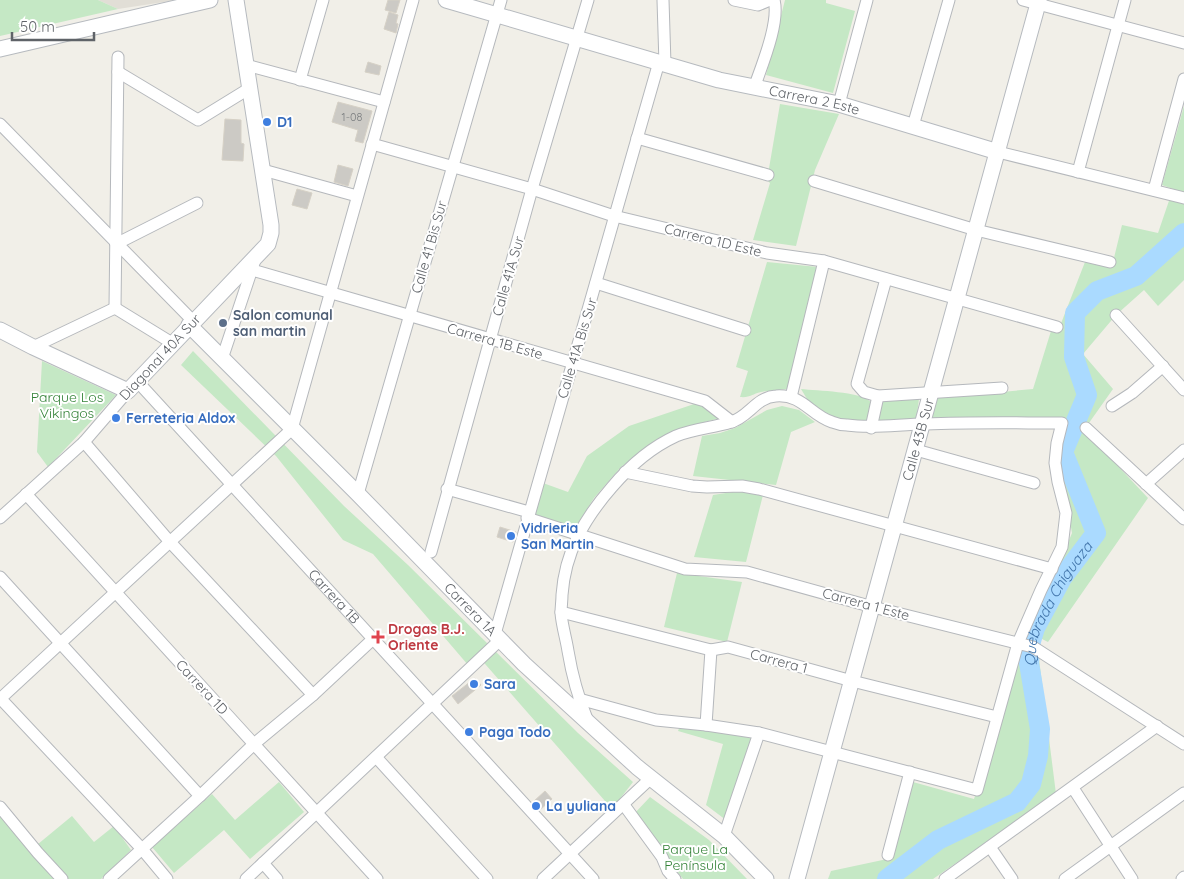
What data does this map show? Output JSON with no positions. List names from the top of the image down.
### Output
{
  "streets": {
    "street": [
      "Carrera 2 Este",
      "Carrera 1D Este",
      "Calle 41 Bis Sur",
      "Calle 41A Sur",
      "Carrera 1B Este",
      "Calle 41A Bis Sur",
      "Diagonal 40A Sur",
      "Calle 43B Sur",
      "Carrera 1B",
      "Carrera 1 Este",
      "Carrera 1A",
      "Carrera 1",
      "Carrera 1D"
    ]
  },
  "crossings": [
    ["Carrera 2 Este", "Calle 41 Bis Sur"],
    ["Carrera 2 Este", "Calle 41A Sur"],
    ["Carrera 2 Este", "Calle 41A Bis Sur"],
    ["Carrera 2 Este", "Calle 43B Sur"],
    ["Carrera 1D Este", "Calle 41 Bis Sur"],
    ["Carrera 1D Este", "Calle 41A Sur"],
    ["Carrera 1D Este", "Calle 41A Bis Sur"],
    ["Carrera 1D Este", "Calle 43B Sur"],
    ["Calle 41 Bis Sur", "Carrera 1B Este"],
    ["Calle 41 Bis Sur", "Carrera 1A"],
    ["Calle 41A Sur", "Carrera 1B Este"],
    ["Calle 41A Sur", "Carrera 1 Este"],
    ["Carrera 1B Este", "Calle 41A Bis Sur"],
    ["Carrera 1B Este", "Diagonal 40A Sur"],
    ["Calle 41A Bis Sur", "Carrera 1 Este"],
    ["Calle 41A Bis Sur", "Carrera 1A"],
    ["Diagonal 40A Sur", "Carrera 1B"],
    ["Diagonal 40A Sur", "Carrera 1A"],
    ["Diagonal 40A Sur", "Carrera 1D"],
    ["Calle 43B Sur", "Carrera 1 Este"],
    ["Calle 43B Sur", "Carrera 1"]
  ],
  "water": ["Quebrada Chiguaza"],
  "parks": ["Parque Los Vikingos", "Parque La Península"],
  "places": {
    "other": [
      "D1",
      "Salon comunal san martin",
      "Ferreteria Aldox",
      "Vidrieria San Martin",
      "Sara",
      "Paga Todo",
      "La yuliana"
    ],
    "health": ["Drogas B.J. Oriente"]
  },
  "house_numbers": ["1-08"],
  "scale_bar": "50 m"
}
